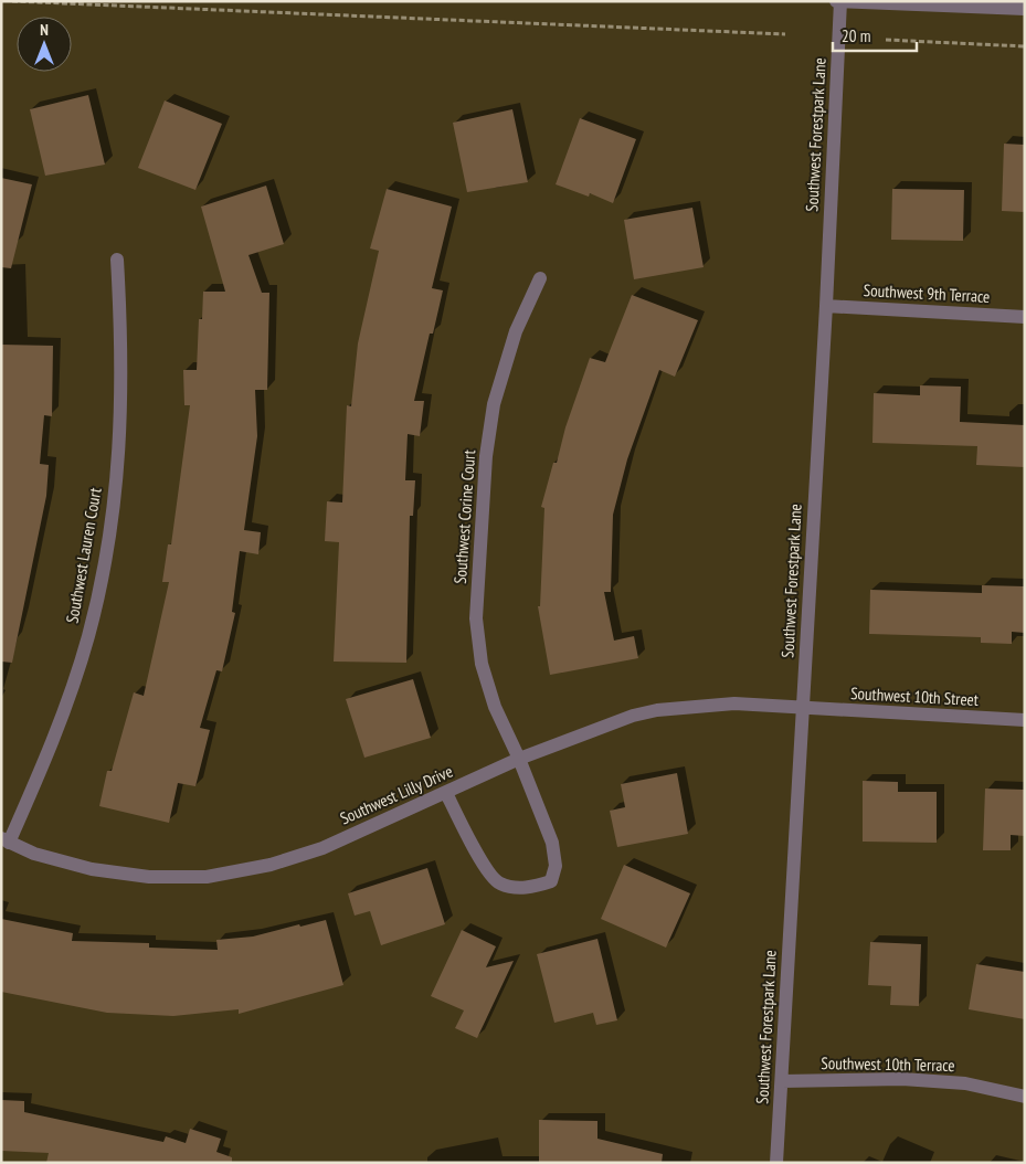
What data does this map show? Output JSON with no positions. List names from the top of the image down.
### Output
{
  "streets": {
    "street": [
      "Southwest Forestpark Lane",
      "Southwest 9th Terrace",
      "Southwest Corine Court",
      "Southwest Lauren Court",
      "Southwest 10th Street",
      "Southwest Lilly Drive",
      "Southwest 10th Terrace"
    ]
  },
  "crossings": [
    ["Southwest Forestpark Lane", "Southwest 9th Terrace"],
    ["Southwest Forestpark Lane", "Southwest 10th Street"],
    ["Southwest Forestpark Lane", "Southwest Lilly Drive"],
    ["Southwest Forestpark Lane", "Southwest 10th Terrace"],
    ["Southwest Corine Court", "Southwest Lilly Drive"],
    ["Southwest Lauren Court", "Southwest Lilly Drive"],
    ["Southwest 10th Street", "Southwest Lilly Drive"]
  ],
  "scale_bar": "20 m",
  "north": "top"
}
